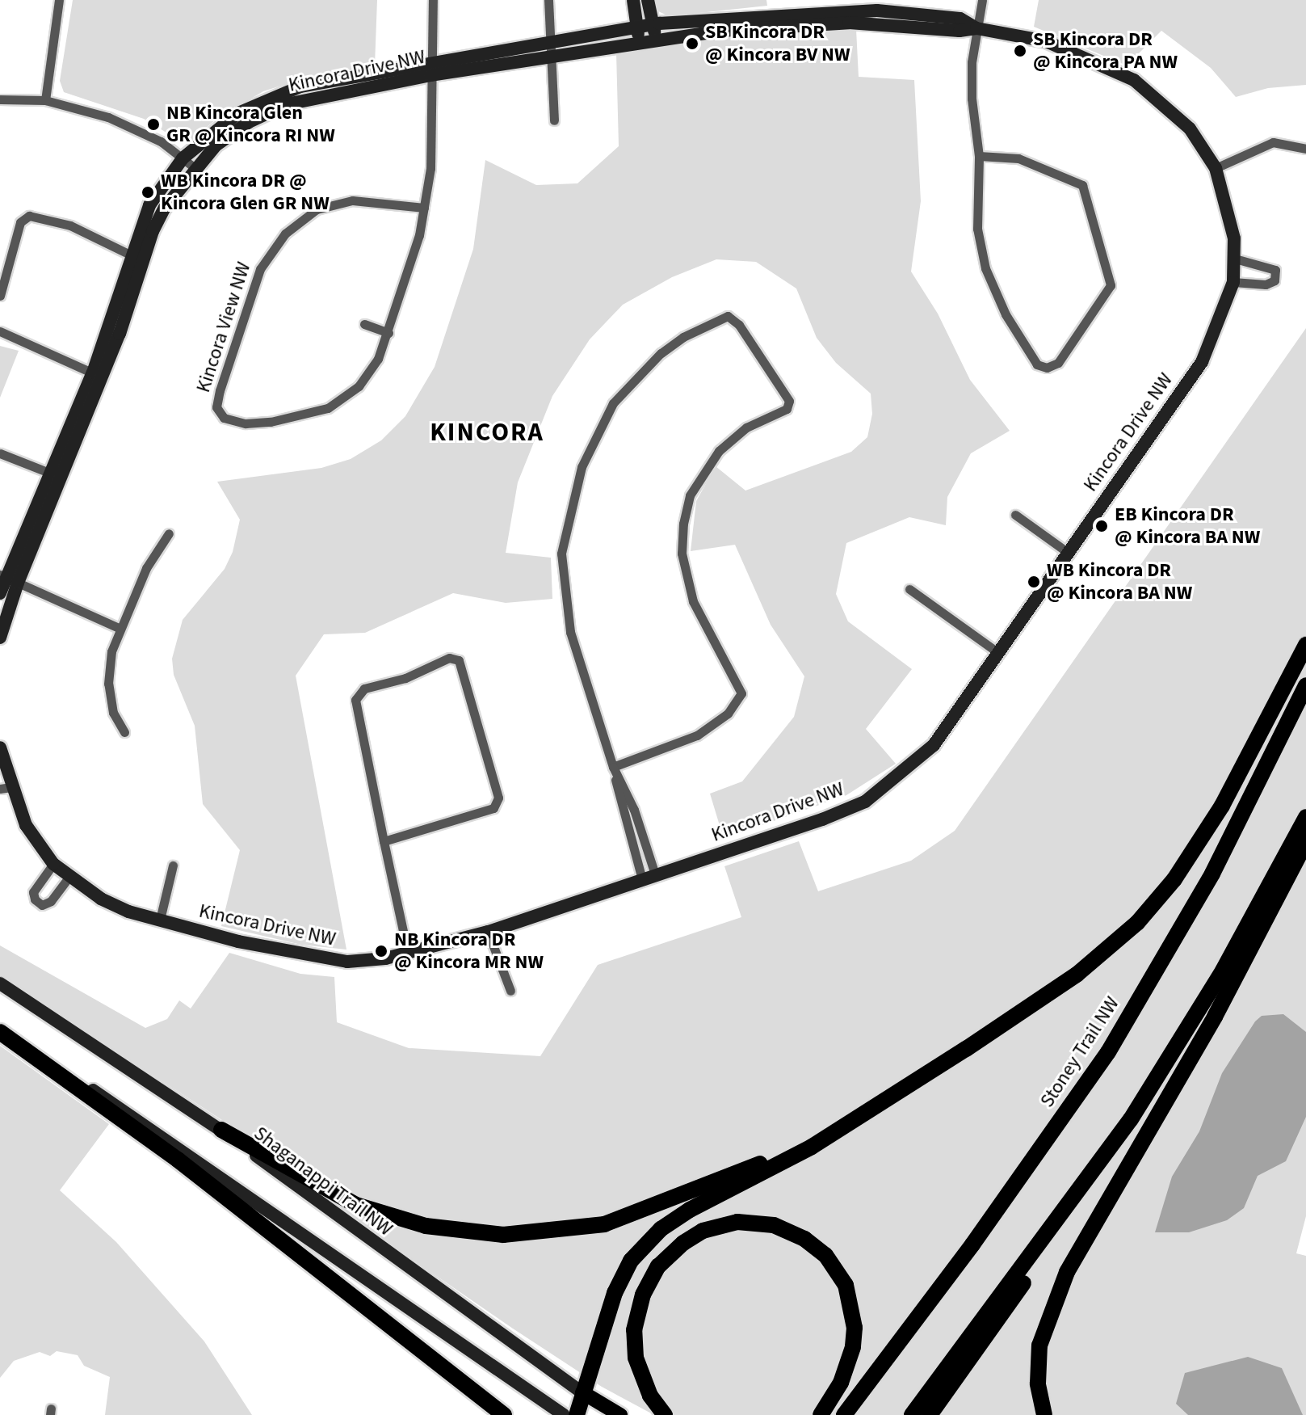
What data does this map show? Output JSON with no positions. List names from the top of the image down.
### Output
{
  "streets": {
    "highway": ["Stoney Trail NW"],
    "main road": ["Shaganappi Trail NW"],
    "street": ["Kincora Drive NW", "Kincora View NW"]
  },
  "crossings": [
    ["Kincora Drive NW", "Kincora View NW"]
  ],
  "districts": ["KINCORA"],
  "places": [
    "SB Kincora DR @ Kincora BV NW",
    "SB Kincora DR @ Kincora PA NW",
    "NB Kincora Glen GR @ Kincora RI NW",
    "WB Kincora DR @ Kincora Glen GR NW",
    "EB Kincora DR @ Kincora BA NW",
    "WB Kincora DR @ Kincora BA NW",
    "NB Kincora DR @ Kincora MR NW"
  ]
}
